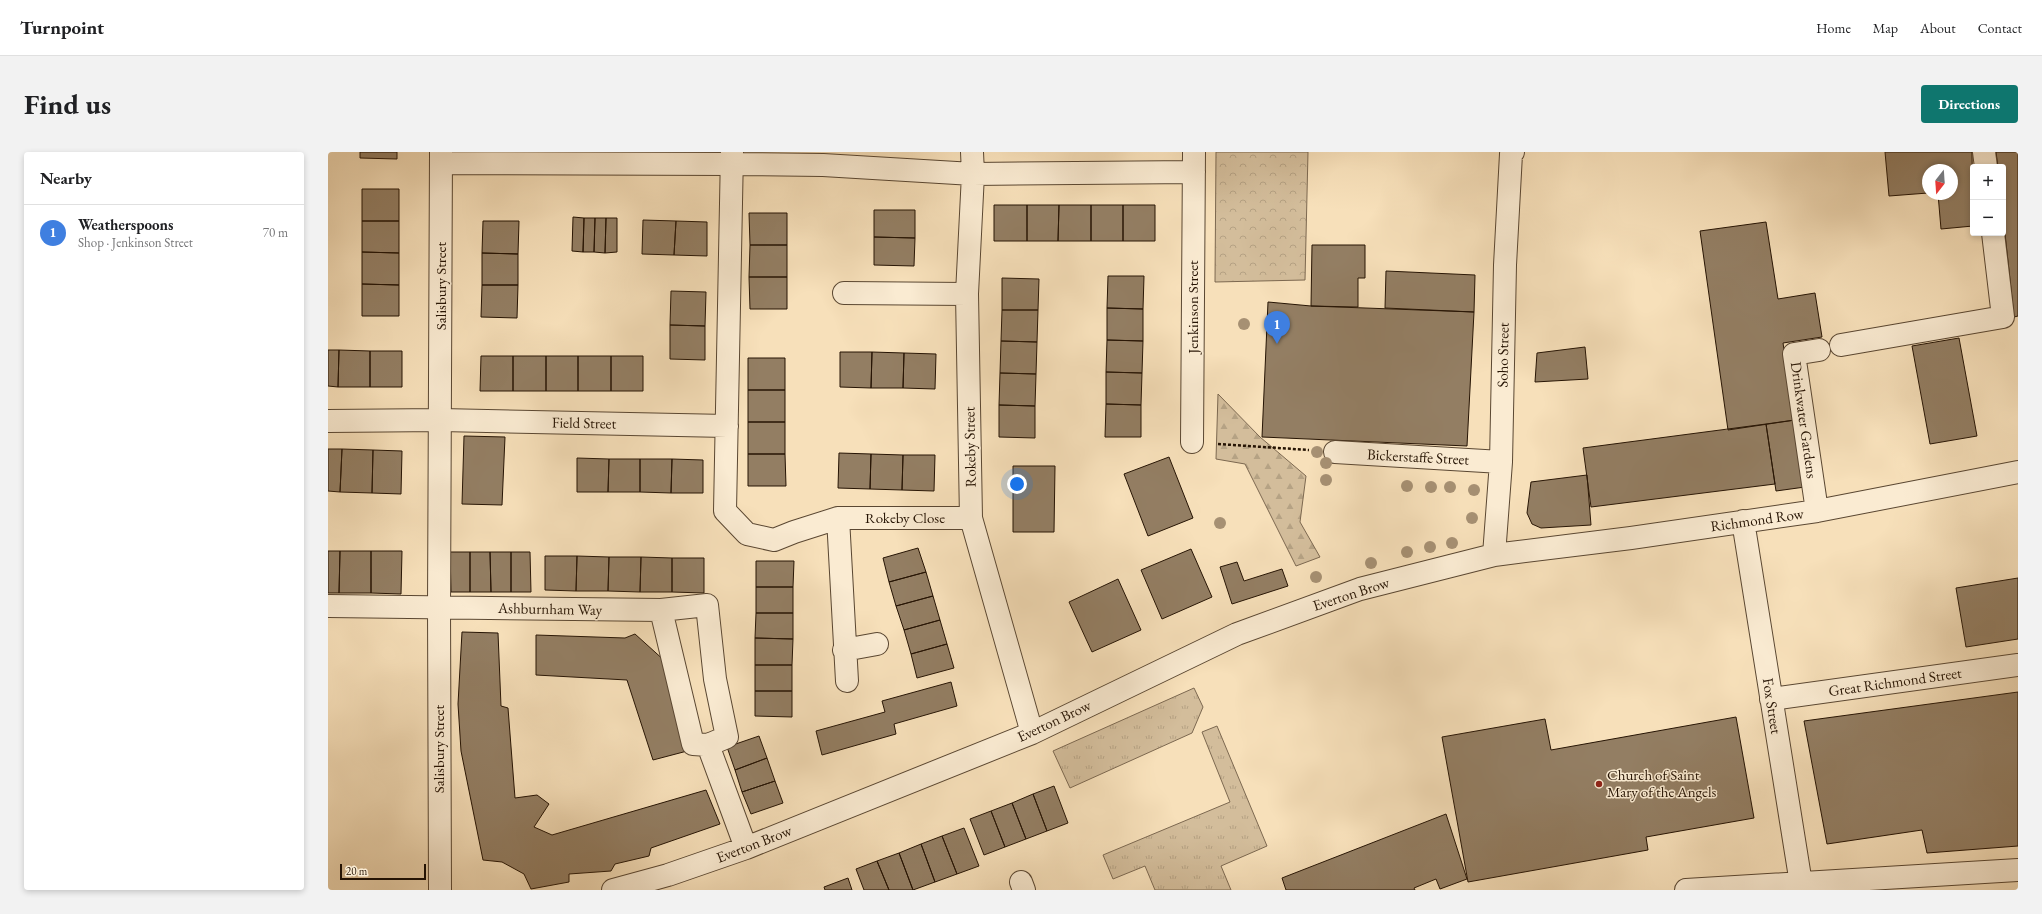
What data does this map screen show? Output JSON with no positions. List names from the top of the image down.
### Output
{
  "streets": {
    "street": [
      "Salisbury Street",
      "Jenkinson Street",
      "Soho Street",
      "Drinkwater Gardens",
      "Field Street",
      "Rokeby Street",
      "Bickerstaffe Street",
      "Rokeby Close",
      "Richmond Row",
      "Everton Brow",
      "Ashburnham Way",
      "Great Richmond Street",
      "Fox Street"
    ]
  },
  "crossings": [
    ["Salisbury Street", "Field Street"],
    ["Salisbury Street", "Ashburnham Way"],
    ["Jenkinson Street", "Rokeby Street"],
    ["Soho Street", "Bickerstaffe Street"],
    ["Soho Street", "Richmond Row"],
    ["Soho Street", "Everton Brow"],
    ["Drinkwater Gardens", "Richmond Row"],
    ["Field Street", "Rokeby Close"],
    ["Rokeby Street", "Rokeby Close"],
    ["Rokeby Street", "Everton Brow"],
    ["Richmond Row", "Everton Brow"],
    ["Richmond Row", "Fox Street"],
    ["Great Richmond Street", "Fox Street"]
  ],
  "places": ["Church of Saint Mary of the Angels"],
  "scale_bar": "20 m",
  "north": "bottom",
  "page": {
    "header": "Turnpoint",
    "nav": [
      "Home",
      "Map",
      "About",
      "Contact"
    ],
    "buttons": "Directions",
    "title": "Find us",
    "heading": "Nearby",
    "map_buttons": ["+", "−"],
    "list": [
      {
        "mark": "1",
        "name": "Weatherspoons",
        "note": "Shop · Jenkinson Street",
        "value": "70 m"
      }
    ],
    "pins": "1",
    "scale": "20 m"
  }
}
